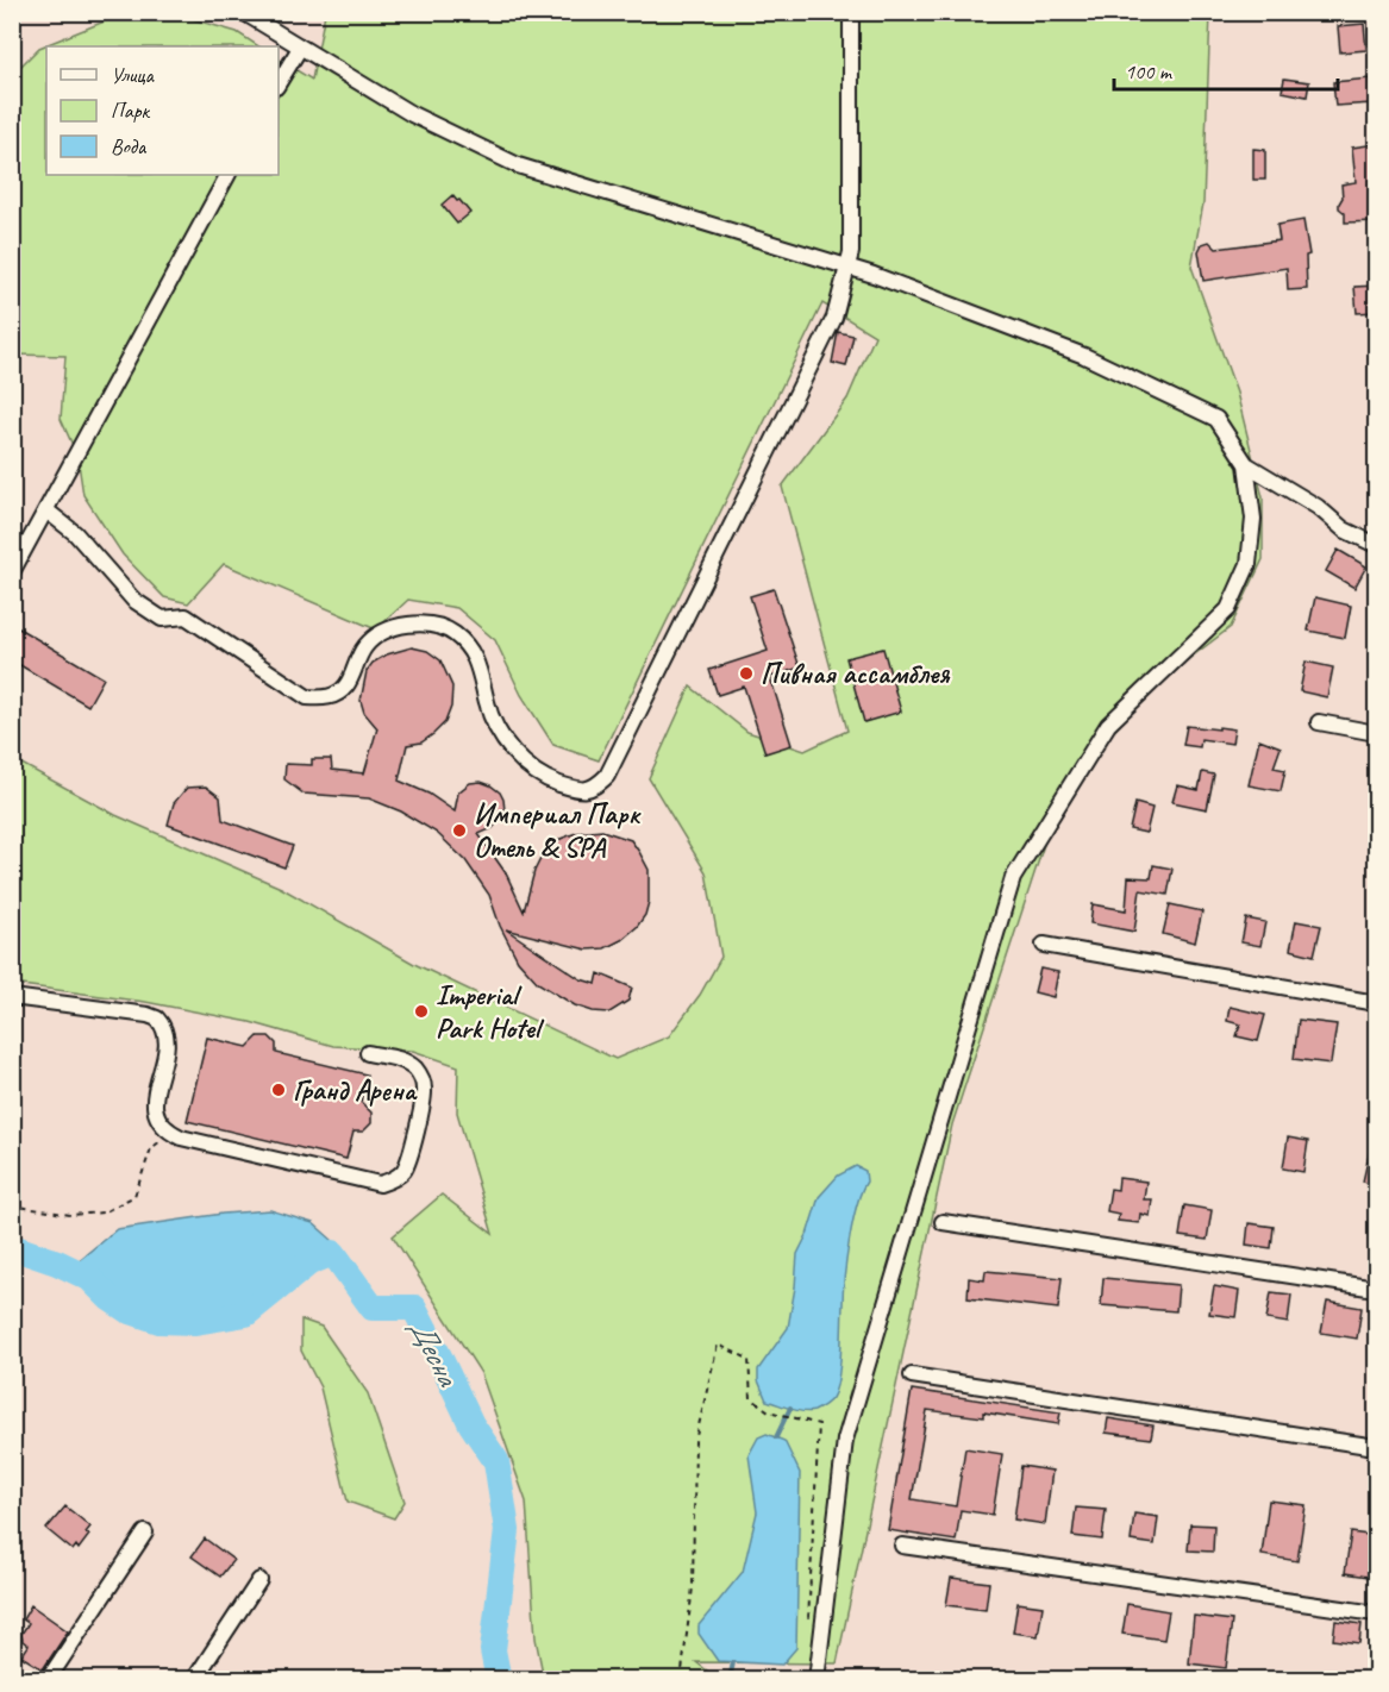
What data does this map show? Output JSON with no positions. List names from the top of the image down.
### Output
{
  "water": ["Десна"],
  "places": [
    "Пивная ассамблея",
    "Империал Парк Отель & SPA",
    "Imperial Park Hotel",
    "Гранд Арена"
  ],
  "legend": ["Улица", "Парк", "Вода"],
  "scale_bar": "100 m"
}
